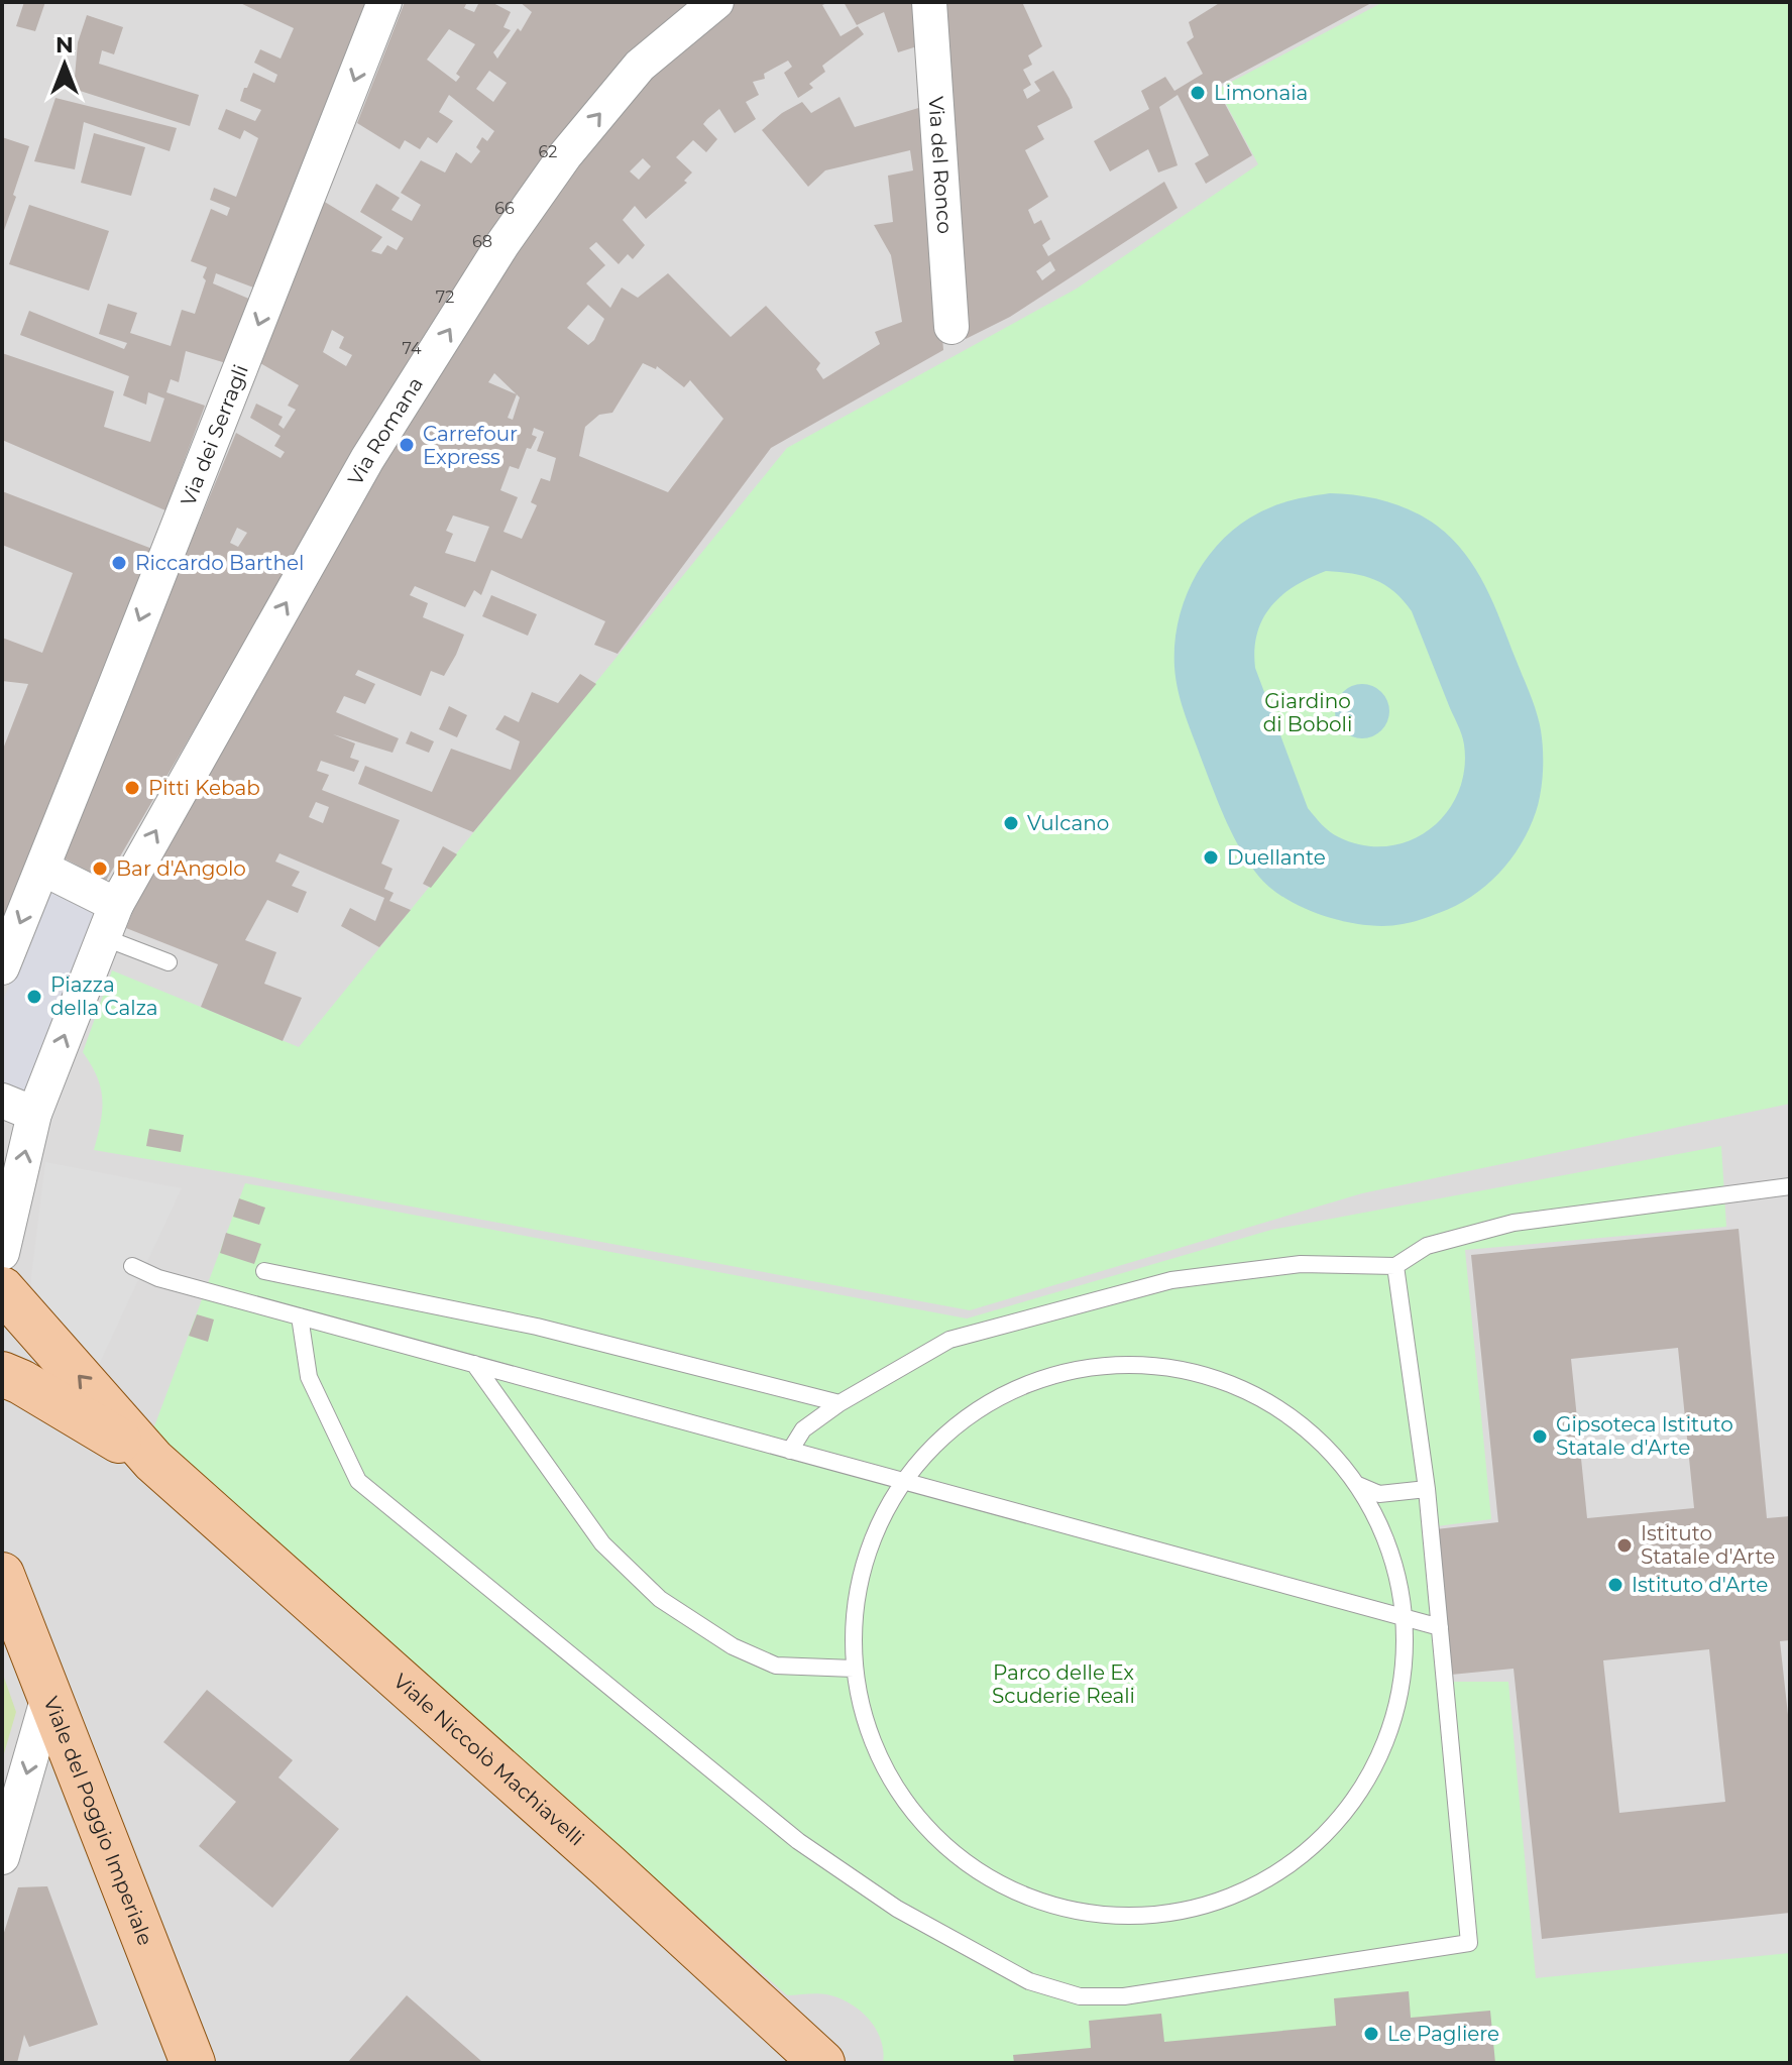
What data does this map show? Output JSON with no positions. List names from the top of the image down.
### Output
{
  "streets": {
    "main road": ["Viale Niccolò Machiavelli", "Viale del Poggio Imperiale"],
    "street": ["Via del Ronco", "Via Romana", "Via dei Serragli"]
  },
  "one_way": ["Via Romana", "Via dei Serragli"],
  "parks": ["Giardino di Boboli", "Parco delle Ex Scuderie Reali"],
  "places": [
    "Limonaia",
    "Carrefour Express",
    "Riccardo Barthel",
    "Pitti Kebab",
    "Vulcano",
    "Duellante",
    "Bar d'Angolo",
    "Piazza della Calza",
    "Gipsoteca Istituto Statale d'Arte",
    "Istituto Statale d'Arte",
    "Istituto d'Arte",
    "Le Pagliere"
  ],
  "house_numbers": [
    "62",
    "66",
    "68",
    "72",
    "74"
  ],
  "north": "top"
}
